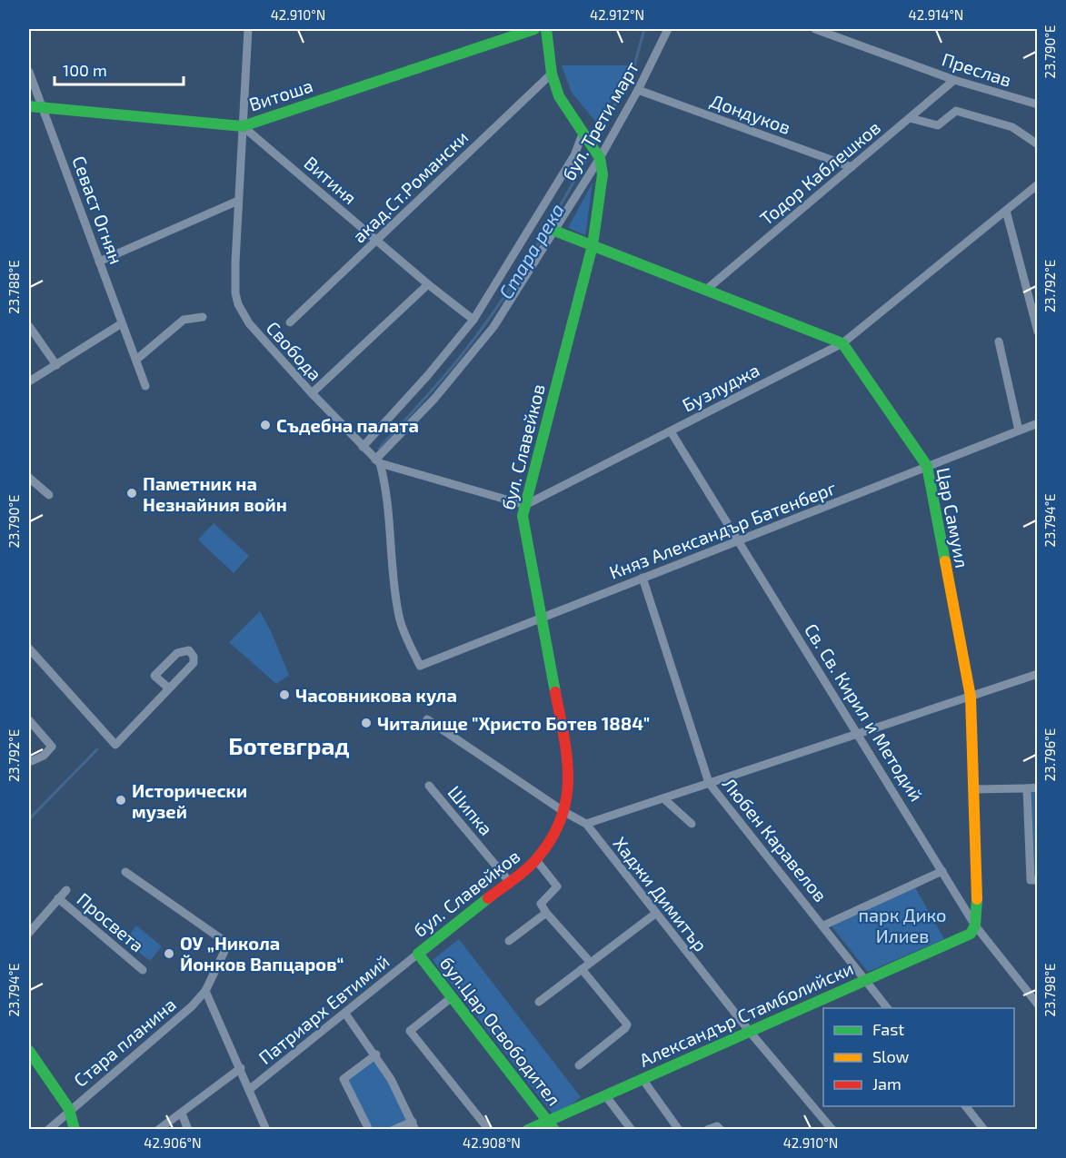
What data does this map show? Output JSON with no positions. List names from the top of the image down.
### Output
{
  "streets": {
    "street": [
      "Преслав",
      "Витоша",
      "Дондуков",
      "бул. Трети март",
      "Тодор Каблешков",
      "Витиня",
      "акад.Ст.Романски",
      "Севаст Огнян",
      "Свобода",
      "Бузлуджа",
      "бул. Славейков",
      "Цар Самуил",
      "Княз Александър Батенберг",
      "Св. Св. Кирил и Методий",
      "Шипка",
      "Любен Каравелов",
      "Хаджи Димитър",
      "Просвета",
      "Патриарх Евтимий",
      "Александър Стамболийски",
      "бул.Цар Освободител",
      "Стара планина"
    ]
  },
  "crossings": [
    ["Преслав", "Тодор Каблешков"],
    ["Витоша", "Витиня"],
    ["Витоша", "Севаст Огнян"],
    ["Витоша", "Свобода"],
    ["Дондуков", "бул. Трети март"],
    ["Дондуков", "Тодор Каблешков"],
    ["бул. Трети март", "Витиня"],
    ["бул. Трети март", "Свобода"],
    ["бул. Трети март", "бул. Славейков"],
    ["бул. Трети март", "Княз Александър Батенберг"],
    ["Витиня", "акад.Ст.Романски"],
    ["Витиня", "Свобода"],
    ["Свобода", "Княз Александър Батенберг"],
    ["Бузлуджа", "бул. Славейков"],
    ["Бузлуджа", "Цар Самуил"],
    ["Бузлуджа", "Св. Св. Кирил и Методий"],
    ["бул. Славейков", "Княз Александър Батенберг"],
    ["бул. Славейков", "Шипка"],
    ["бул. Славейков", "Хаджи Димитър"],
    ["бул. Славейков", "Патриарх Евтимий"],
    ["бул. Славейков", "бул.Цар Освободител"],
    ["Цар Самуил", "Княз Александър Батенберг"],
    ["Цар Самуил", "Св. Св. Кирил и Методий"],
    ["Цар Самуил", "Александър Стамболийски"],
    ["Княз Александър Батенберг", "Св. Св. Кирил и Методий"],
    ["Княз Александър Батенберг", "Любен Каравелов"],
    ["Св. Св. Кирил и Методий", "Александър Стамболийски"],
    ["Любен Каравелов", "Александър Стамболийски"],
    ["Хаджи Димитър", "Александър Стамболийски"],
    ["Патриарх Евтимий", "бул.Цар Освободител"],
    ["Александър Стамболийски", "бул.Цар Освободител"]
  ],
  "districts": ["Ботевград"],
  "water": ["Стара река"],
  "parks": ["парк Дико Илиев"],
  "places": [
    "Съдебна палата",
    "Паметник на Незнайния войн",
    "Часовникова кула",
    "Читалище \"Христо Ботев 1884\"",
    "Исторически музей",
    "ОУ „Никола Йонков Вапцаров“"
  ],
  "legend": ["Fast", "Slow", "Jam"],
  "scale_bar": "100 m",
  "coordinates": [
    "42.910°N",
    "42.912°N",
    "42.914°N",
    "23.790°E",
    "23.792°E",
    "23.788°E",
    "23.794°E",
    "23.796°E",
    "23.798°E",
    "42.906°N",
    "42.908°N"
  ]
}
